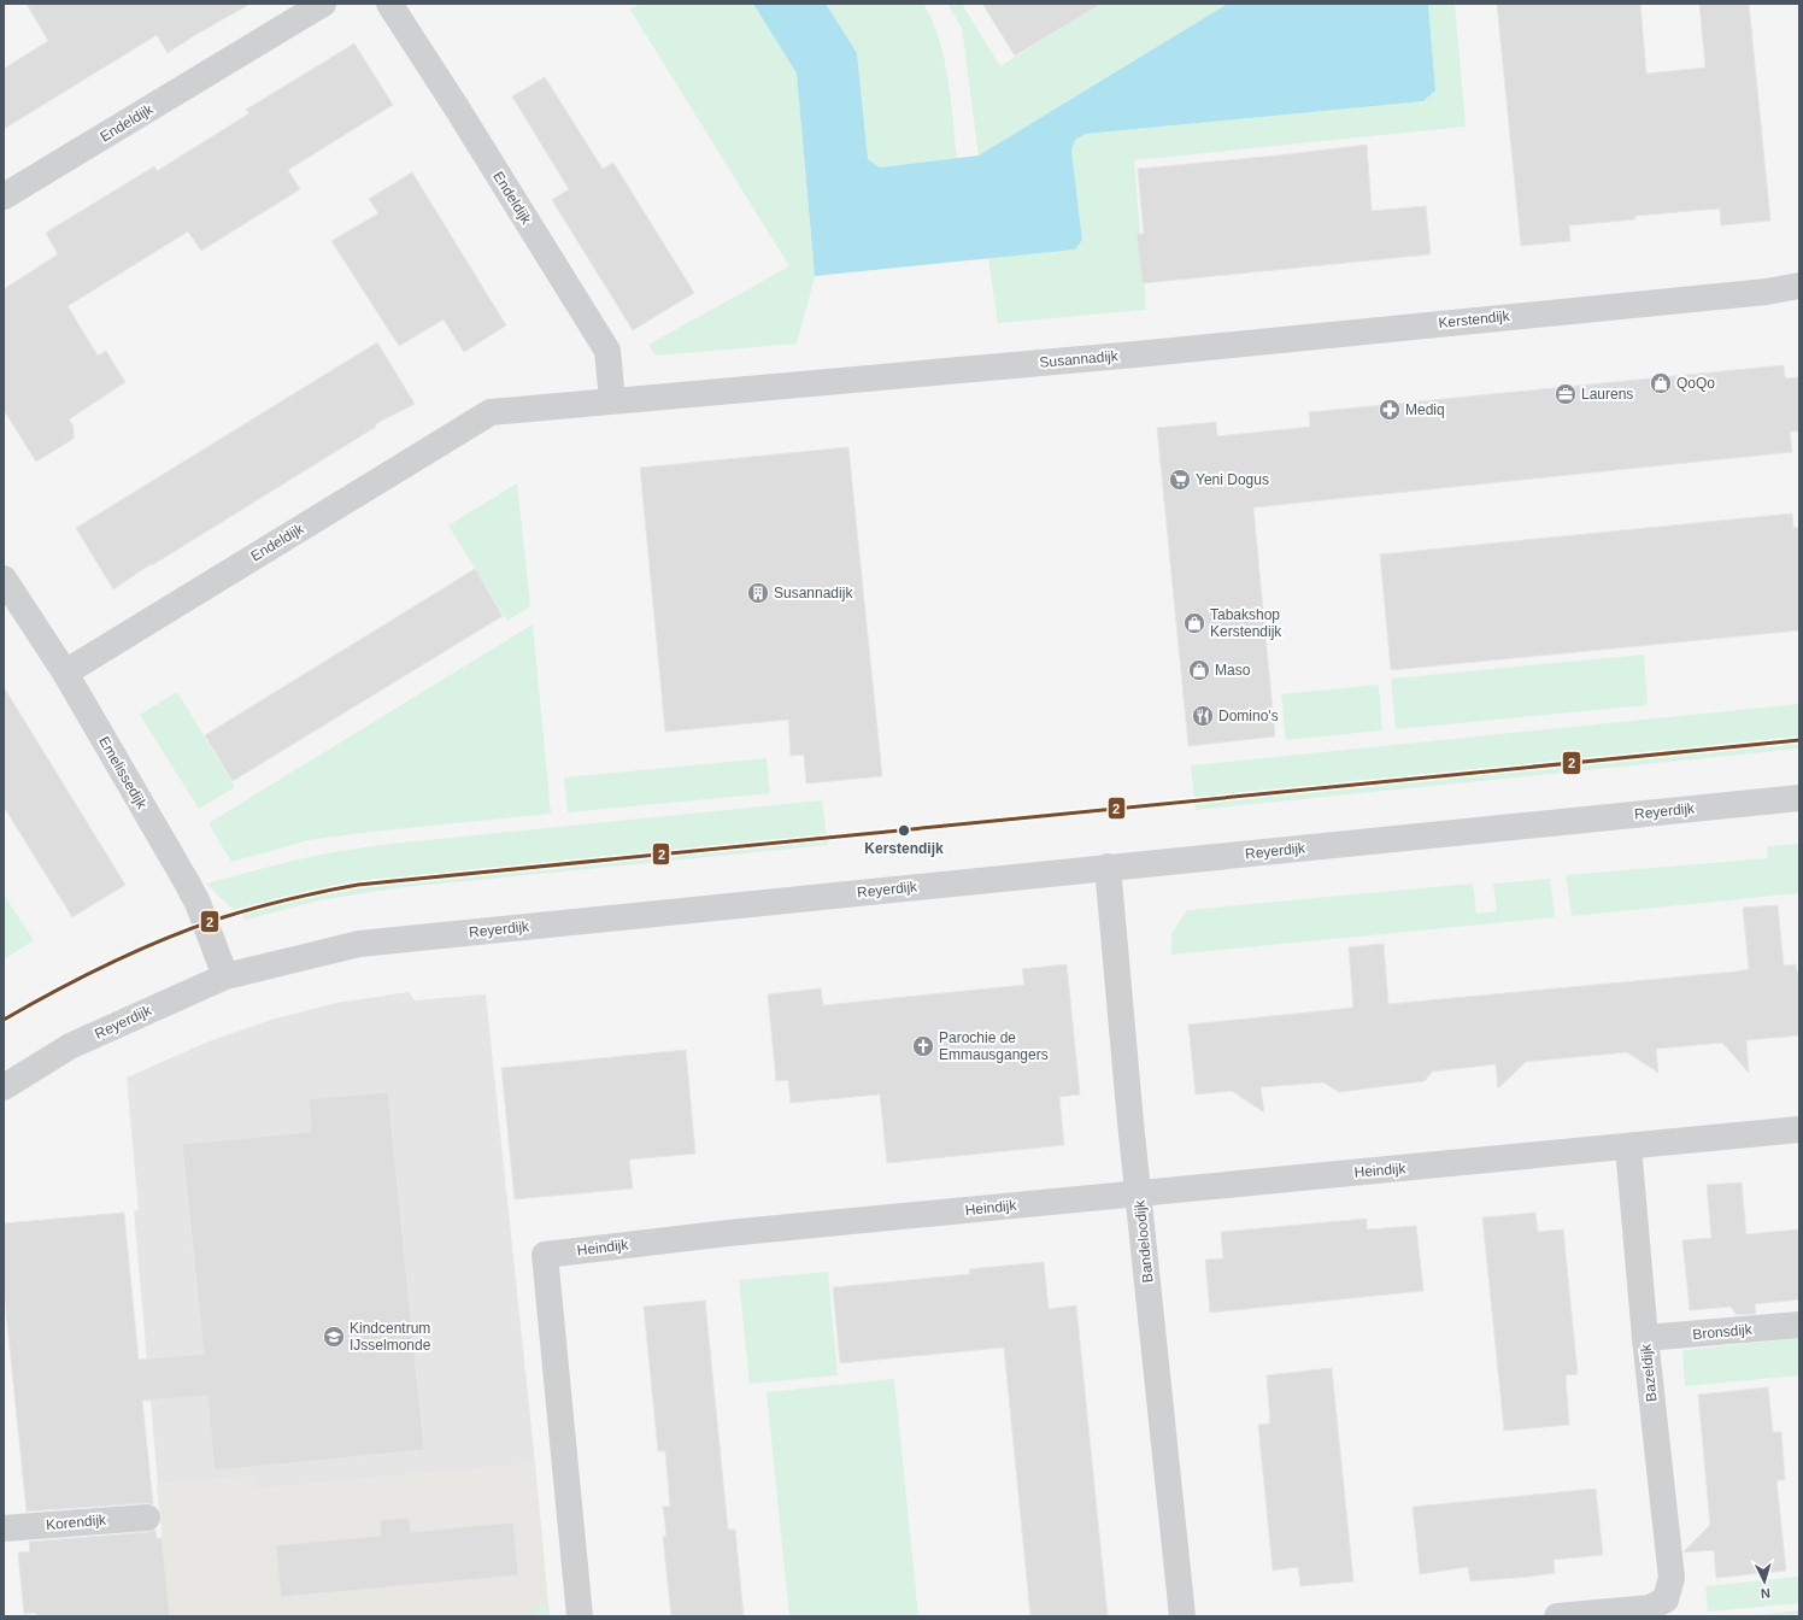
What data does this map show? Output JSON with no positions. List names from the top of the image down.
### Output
{
  "streets": {
    "street": [
      "Endeldijk",
      "Kerstendijk",
      "Susannadijk",
      "Emelissedijk",
      "Reyerdijk",
      "Heindijk",
      "Bandeloodijk",
      "Bronsdijk",
      "Bazeldijk",
      "Korendijk"
    ]
  },
  "crossings": [
    ["Endeldijk", "Susannadijk"],
    ["Endeldijk", "Emelissedijk"],
    ["Kerstendijk", "Susannadijk"],
    ["Emelissedijk", "Reyerdijk"],
    ["Reyerdijk", "Bandeloodijk"],
    ["Heindijk", "Bandeloodijk"],
    ["Heindijk", "Bazeldijk"],
    ["Bronsdijk", "Bazeldijk"]
  ],
  "places": {
    "shop": ["QoQo", "Tabakshop Kerstendijk", "Maso"],
    "office": ["Laurens"],
    "pharmacy": ["Mediq"],
    "supermarket": ["Yeni Dogus"],
    "building": ["Susannadijk"],
    "restaurant": ["Domino's"],
    "other": ["Kerstendijk"],
    "church": ["Parochie de Emmausgangers"],
    "school or university": ["Kindcentrum IJsselmonde"]
  },
  "lines": ["transit line 2"],
  "north": "bottom"
}
